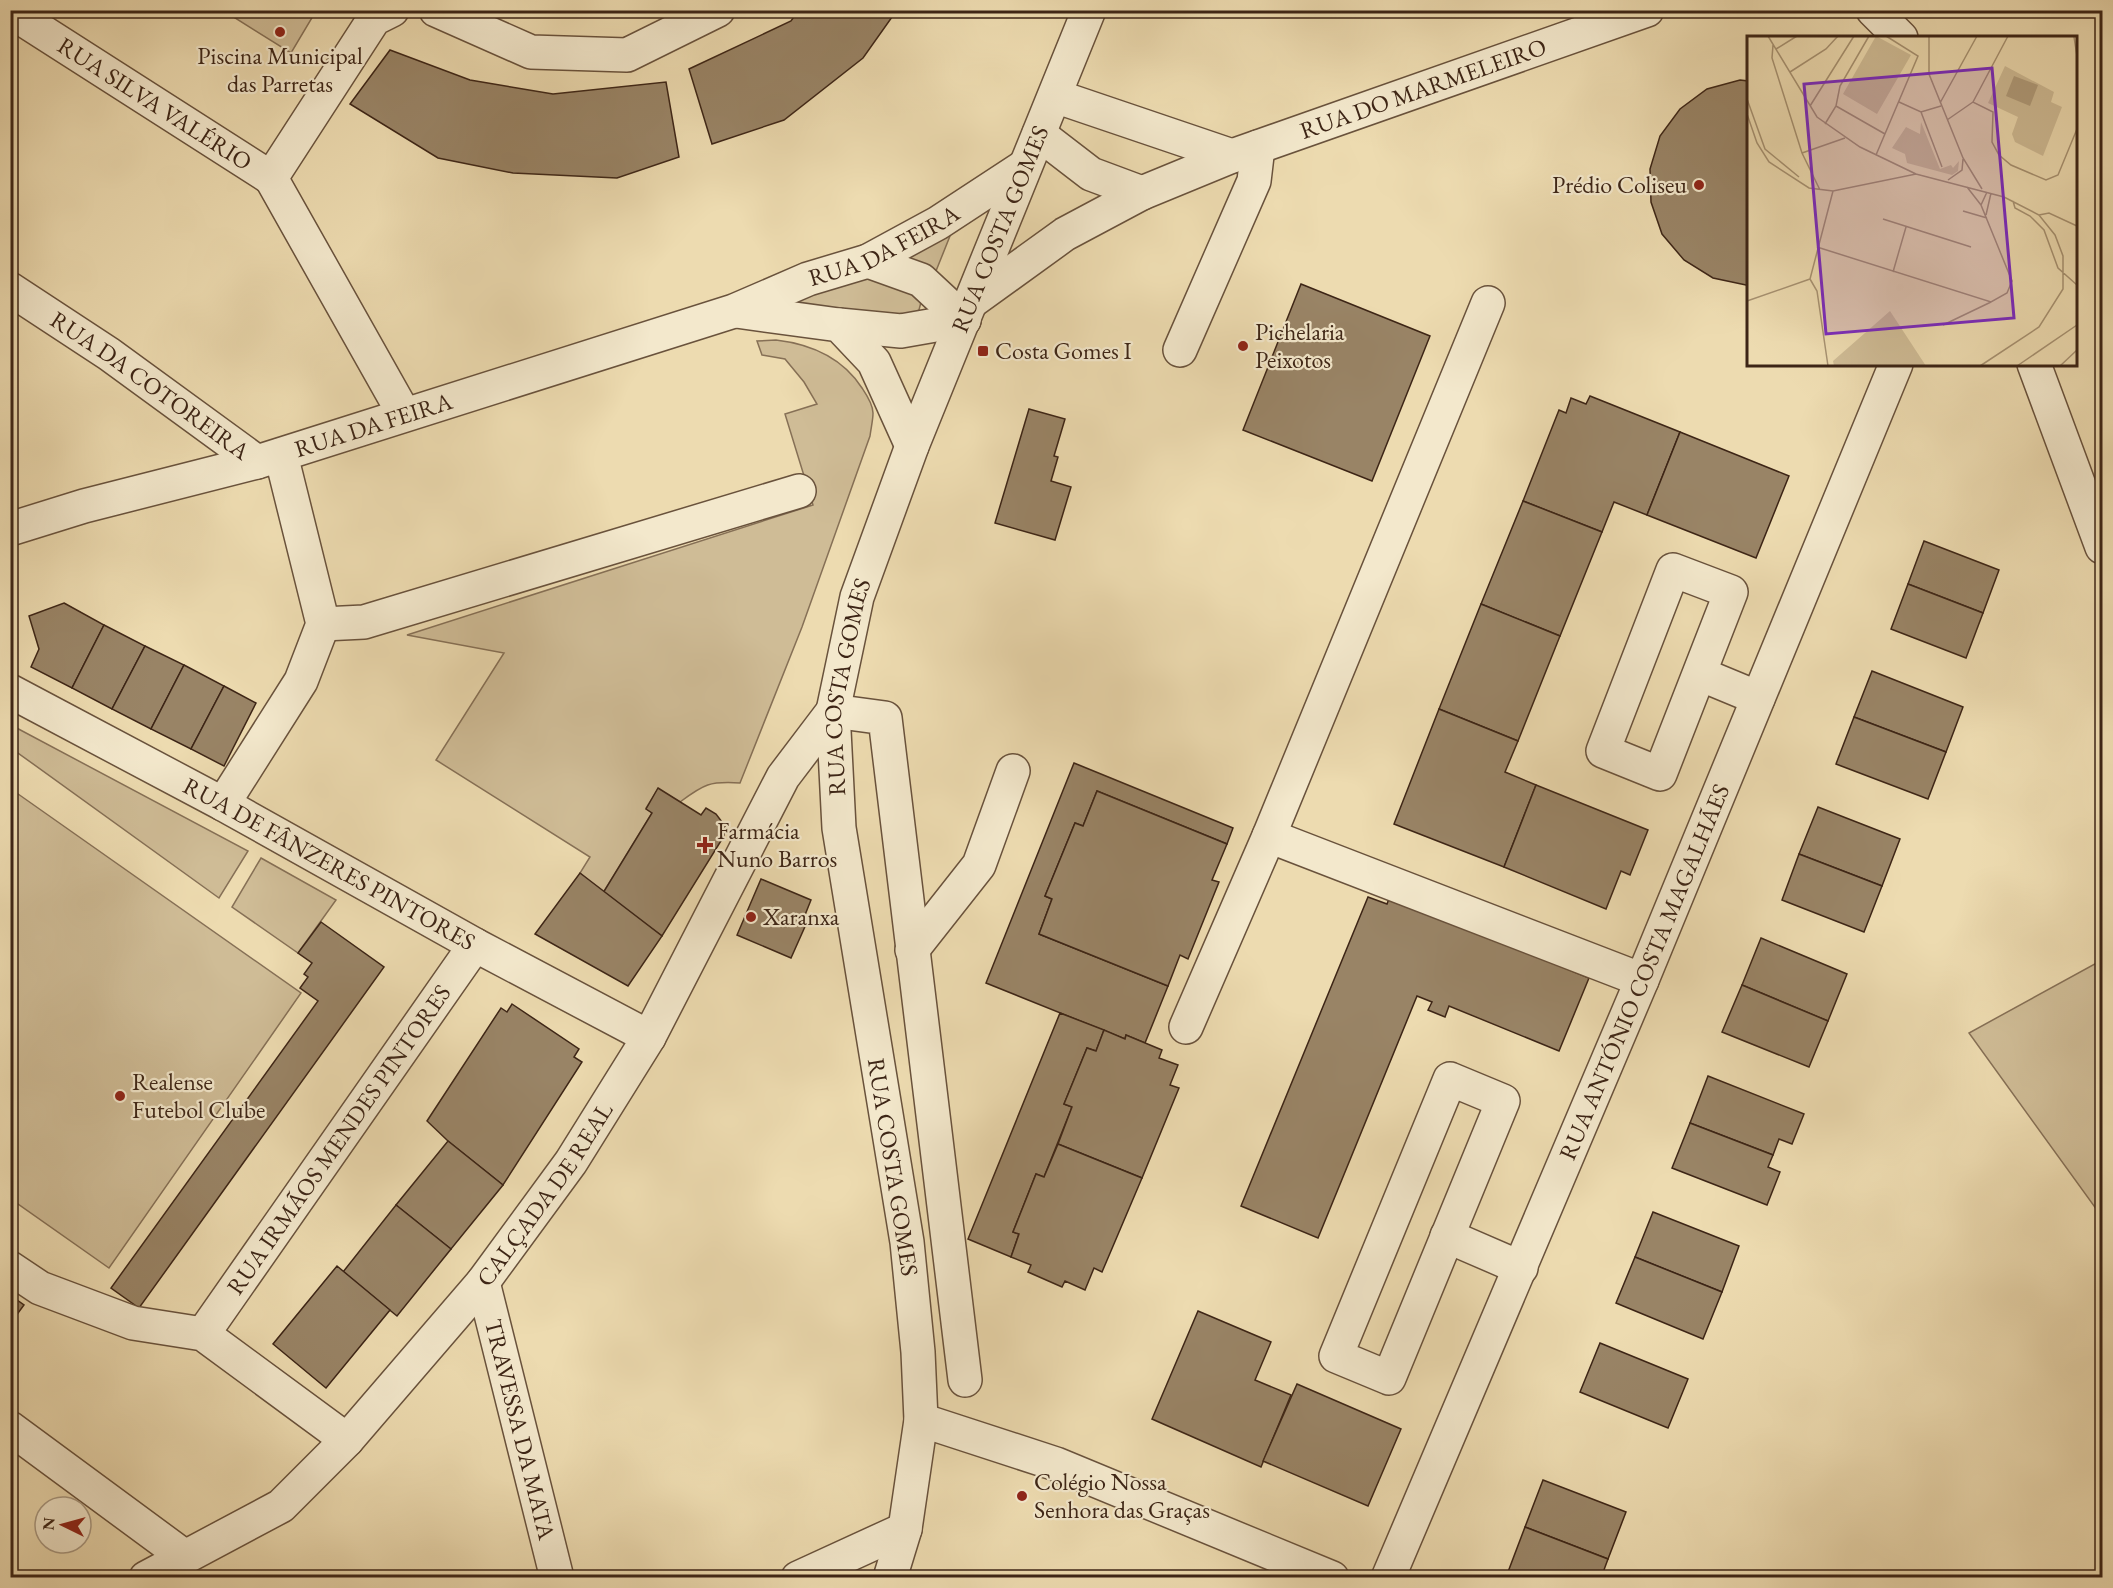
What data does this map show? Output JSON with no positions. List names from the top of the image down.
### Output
{
  "streets": {
    "street": [
      "RUA DO MARMELEIRO",
      "RUA SILVA VALÉRIO",
      "RUA COSTA GOMES",
      "RUA DA FEIRA",
      "RUA DA COTOREIRA",
      "RUA DE FÂNZERES PINTORES",
      "RUA ANTÓNIO COSTA MAGALHÃES",
      "RUA IRMÃOS MENDES PINTORES",
      "CALÇADA DE REAL",
      "TRAVESSA DA MATA"
    ]
  },
  "crossings": [
    ["RUA DO MARMELEIRO", "RUA COSTA GOMES"],
    ["RUA DO MARMELEIRO", "RUA DA FEIRA"],
    ["RUA COSTA GOMES", "RUA DA FEIRA"],
    ["RUA COSTA GOMES", "CALÇADA DE REAL"],
    ["RUA DA FEIRA", "RUA DA COTOREIRA"],
    ["RUA DE FÂNZERES PINTORES", "RUA IRMÃOS MENDES PINTORES"],
    ["RUA DE FÂNZERES PINTORES", "CALÇADA DE REAL"],
    ["CALÇADA DE REAL", "TRAVESSA DA MATA"]
  ],
  "places": {
    "other": [
      "Piscina Municipal das Parretas",
      "Prédio Coliseu",
      "Pichelaria Peixotos",
      "Xaranxa",
      "Realense Futebol Clube",
      "Colégio Nossa Senhora das Graças"
    ],
    "transit": ["Costa Gomes I"],
    "health": ["Farmácia Nuno Barros"]
  },
  "north": "left"
}
